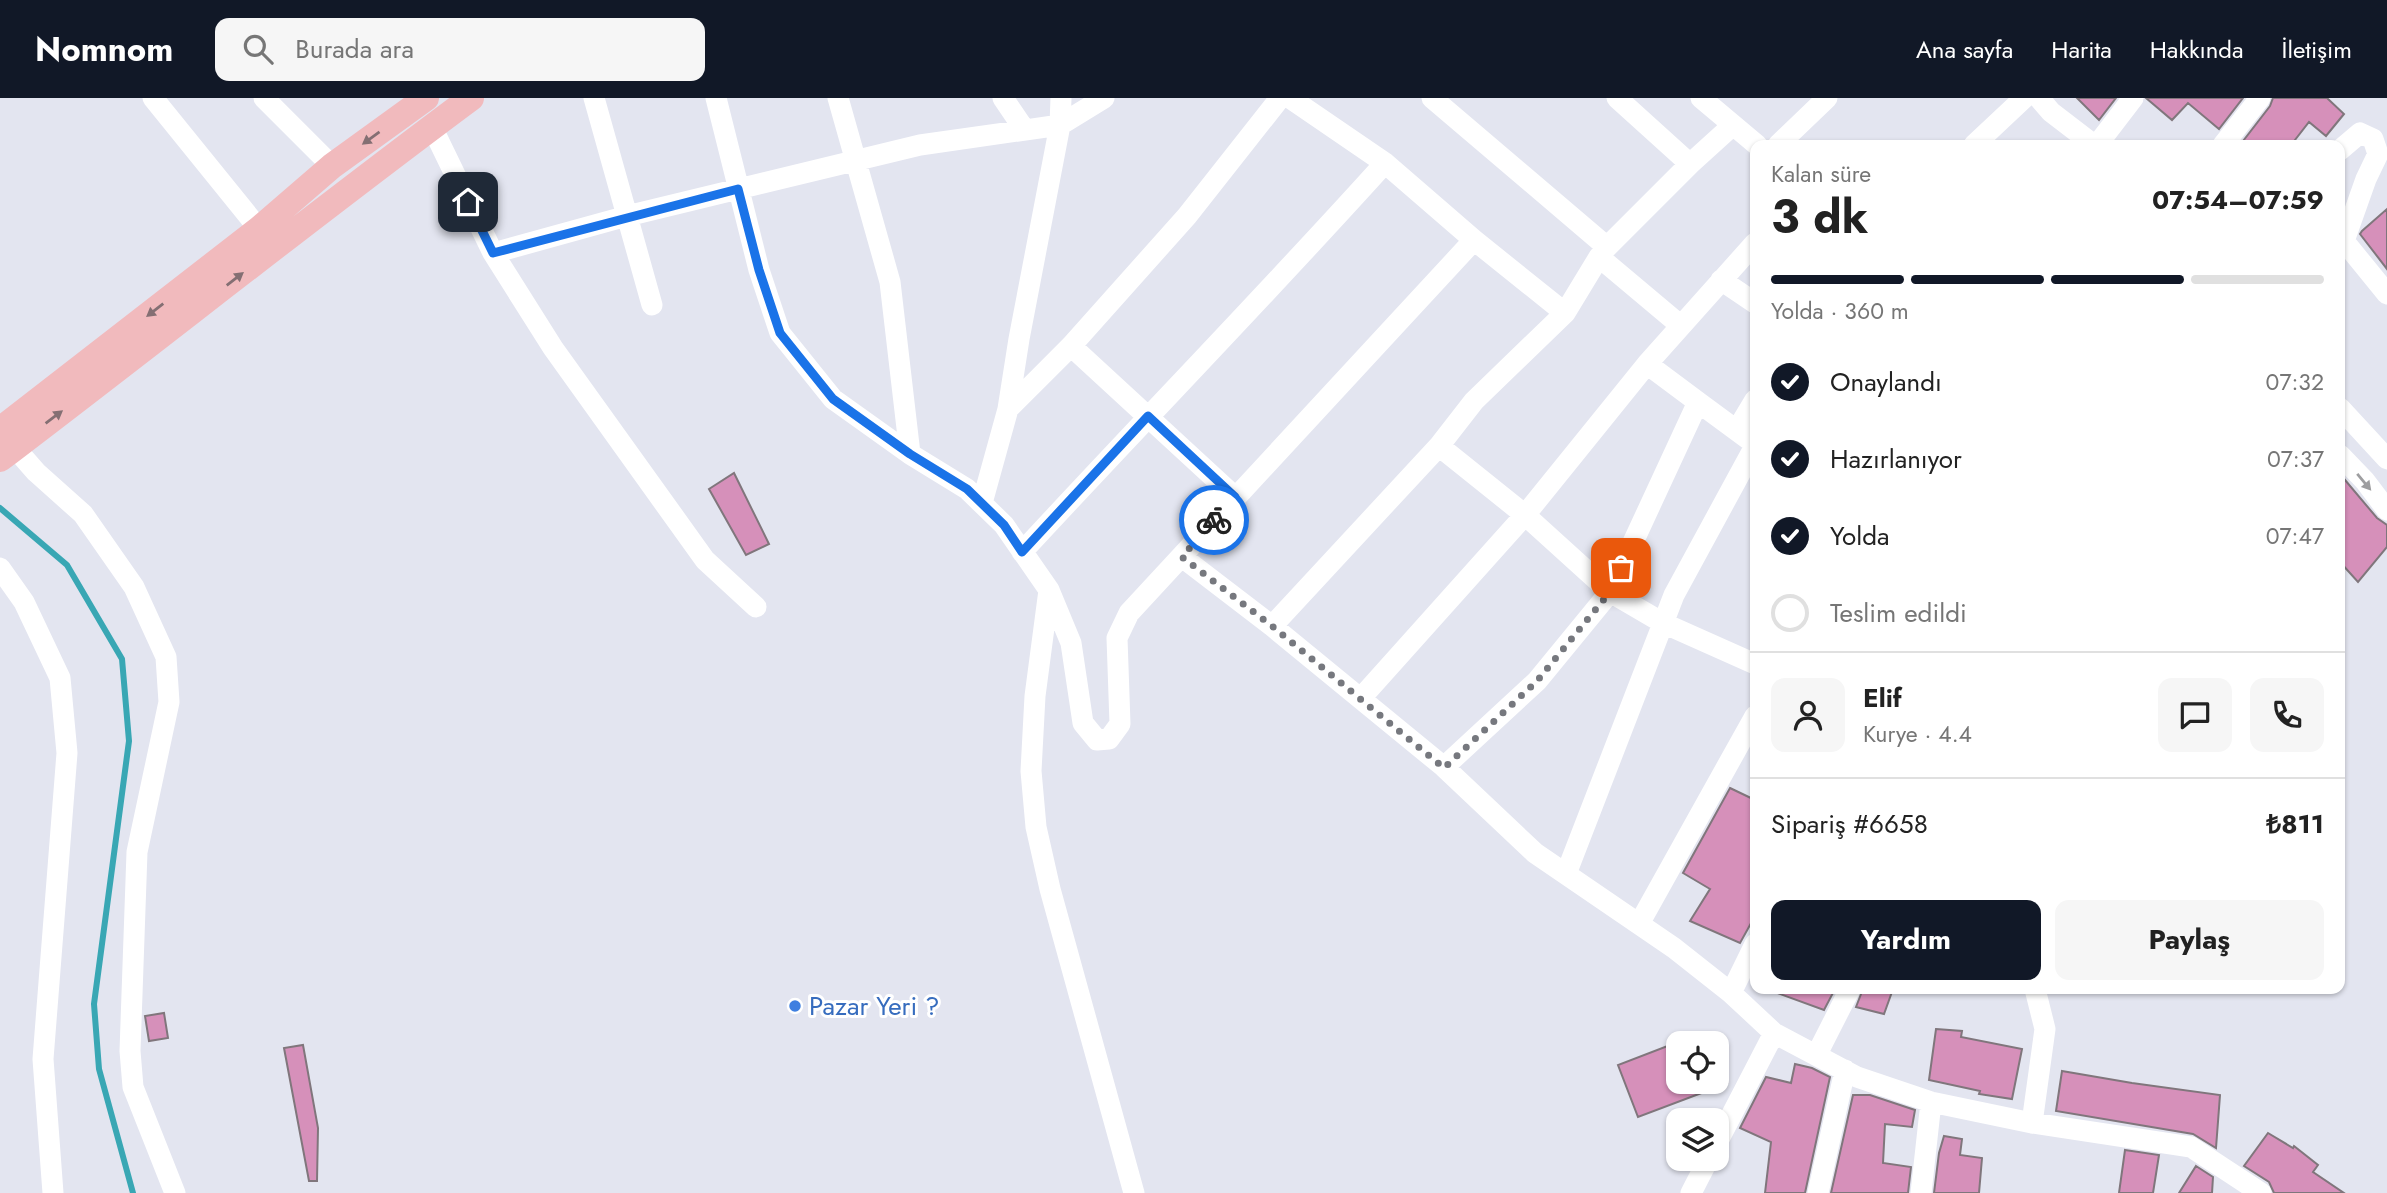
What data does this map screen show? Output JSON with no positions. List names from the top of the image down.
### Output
{
  "places": ["Pazar Yeri ?"],
  "page": {
    "header": "Nomnom",
    "search": "Burada ara",
    "nav": [
      "Ana sayfa",
      "Harita",
      "Hakkında",
      "İletişim"
    ],
    "heading": ["3 dk", "Kalan süre", "07:54–07:59"],
    "panel": [
      "Elif",
      "Kurye · 4.4",
      "Sipariş #6658",
      "₺811"
    ],
    "bar": "Yolda · 360 m",
    "list": [
      ["Onaylandı", "07:32"],
      ["Hazırlanıyor", "07:37"],
      ["Yolda", "07:47"],
      "Teslim edildi"
    ],
    "buttons": ["Yardım", "Paylaş"]
  }
}
